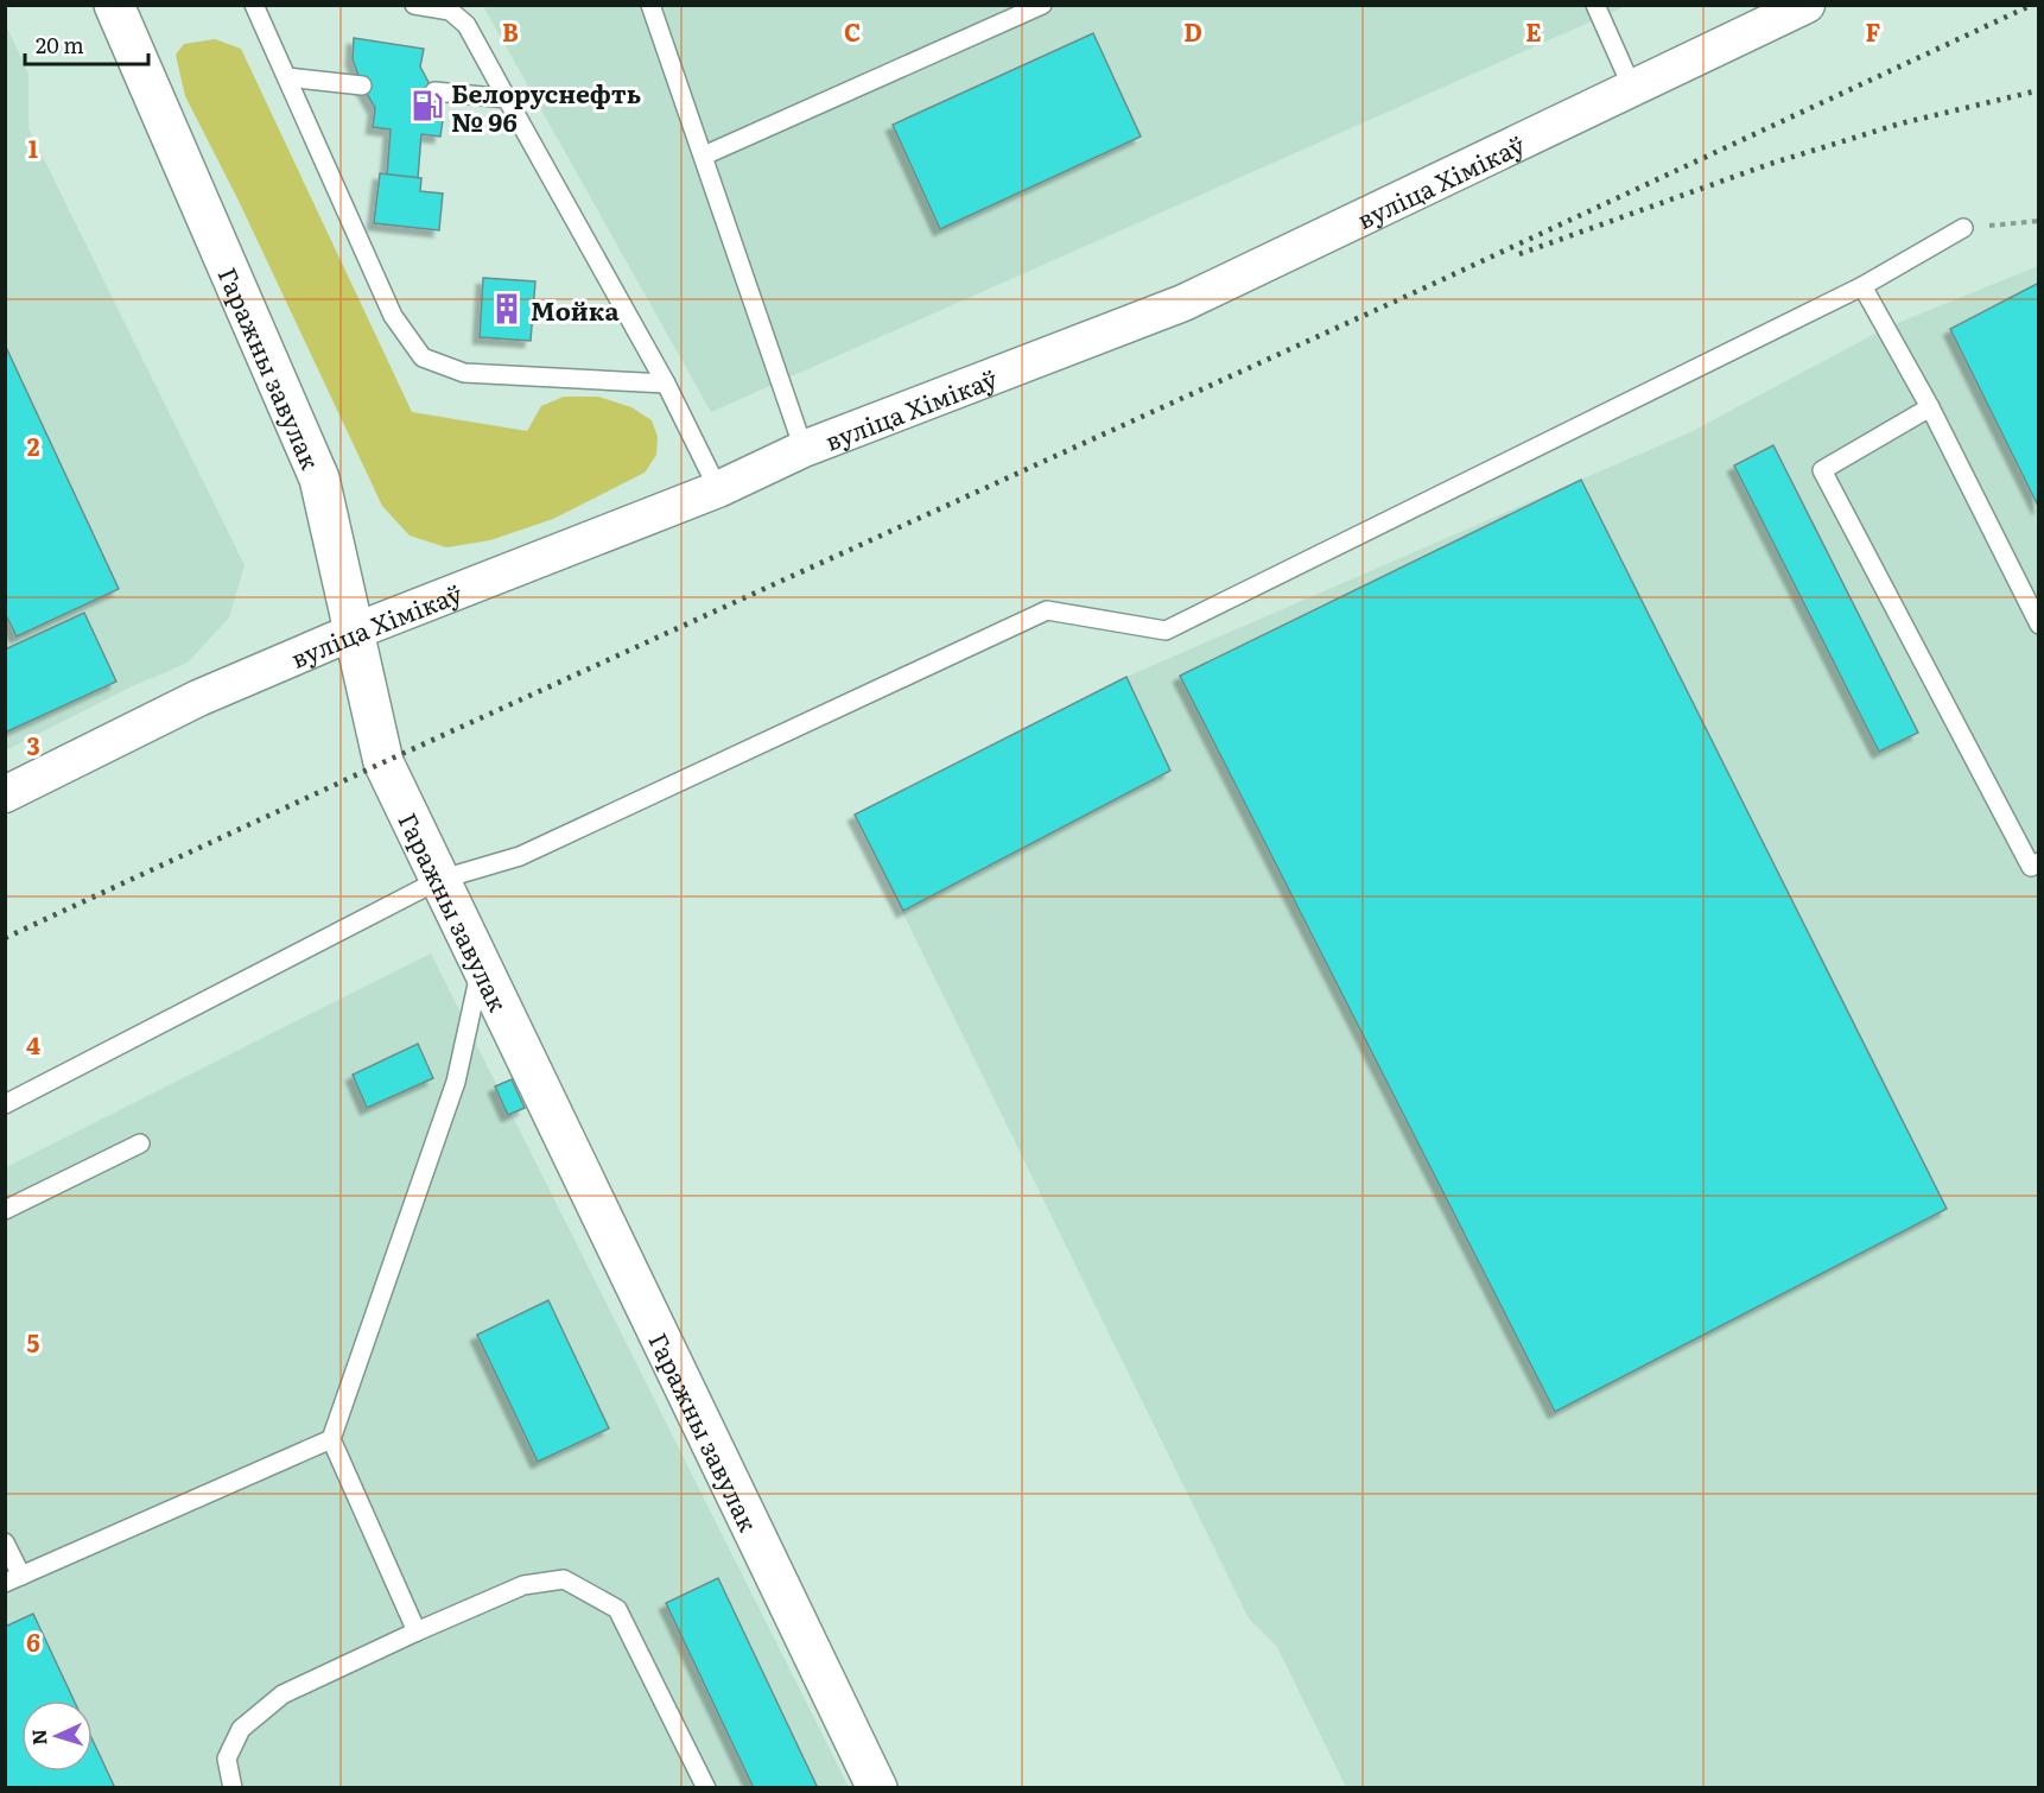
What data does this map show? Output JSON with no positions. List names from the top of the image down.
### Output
{
  "streets": {
    "street": ["вуліца Хімікаў", "Гаражны завулак"]
  },
  "crossings": [
    ["вуліца Хімікаў", "Гаражны завулак"]
  ],
  "places": {
    "fuel station": ["Белоруснефть № 96"],
    "building": ["Мойка"]
  },
  "scale_bar": "20 m",
  "north": "left",
  "grid": {
    "columns": [
      "B",
      "C",
      "D",
      "E",
      "F"
    ],
    "rows": [
      "1",
      "2",
      "3",
      "4",
      "5",
      "6"
    ]
  }
}
